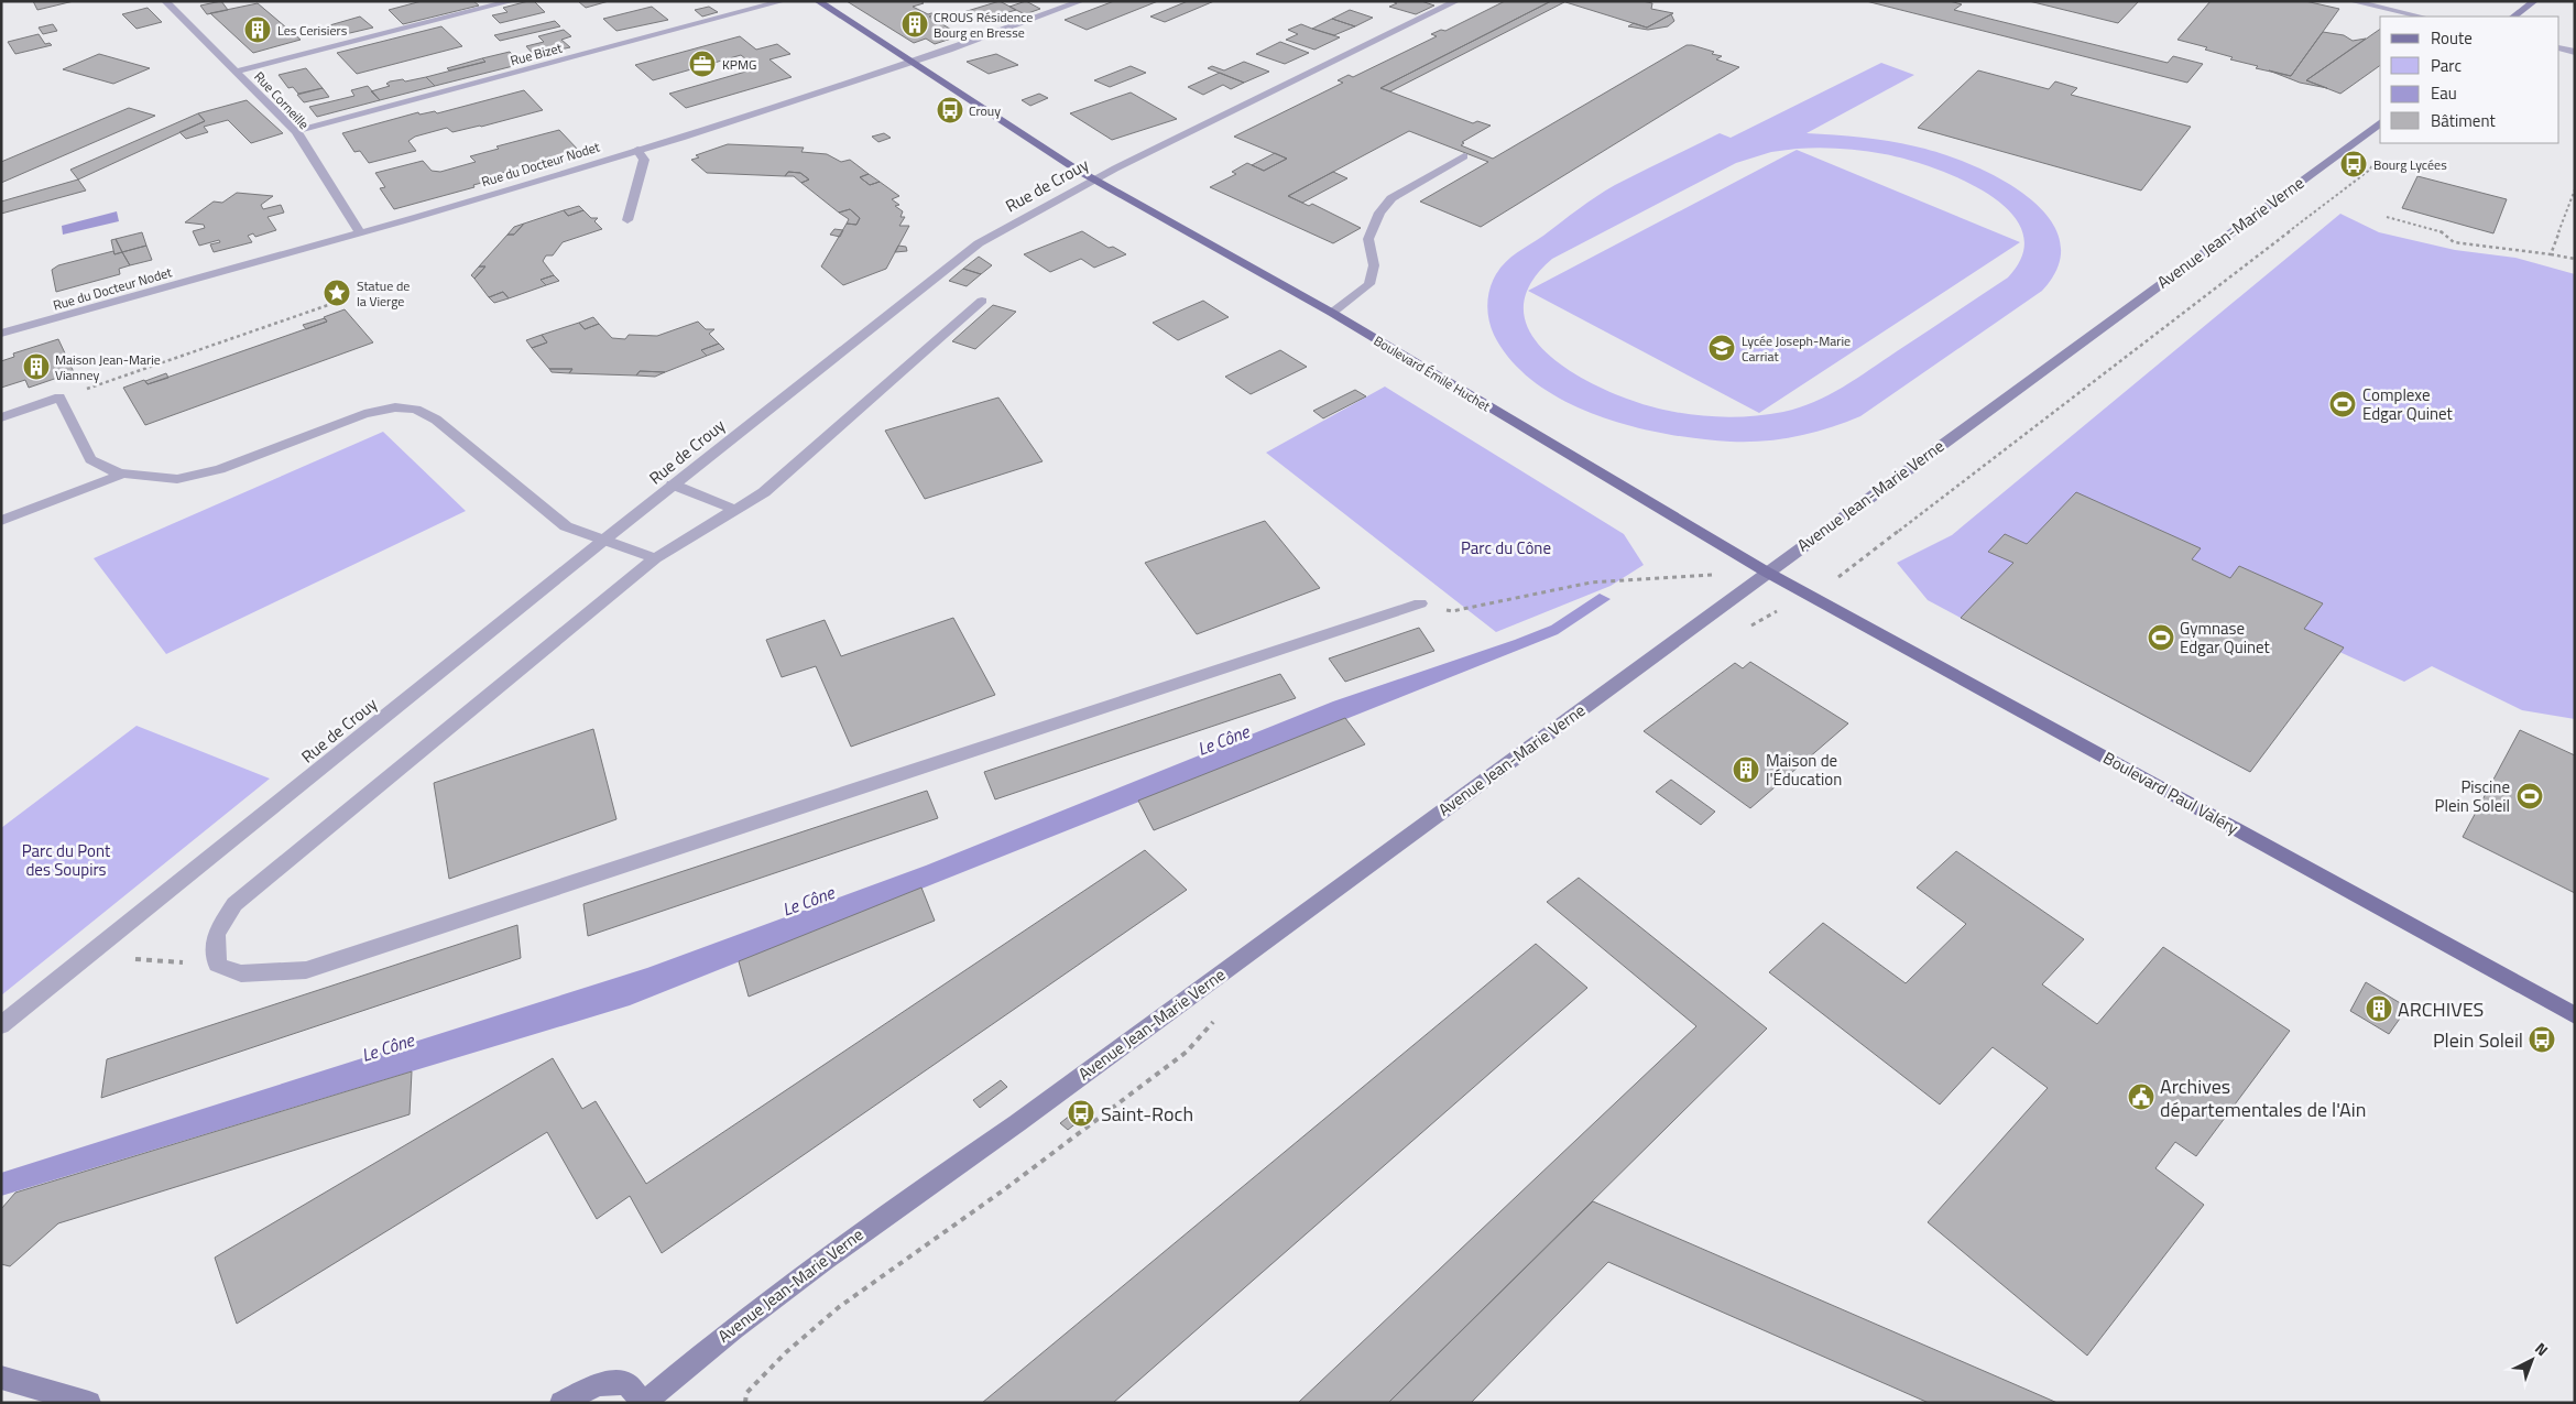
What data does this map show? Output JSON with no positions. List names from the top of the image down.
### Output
{
  "streets": {
    "main road": ["Boulevard Émile Huchet", "Boulevard Paul Valéry"],
    "street": [
      "Rue Bizet",
      "Rue Corneille",
      "Rue du Docteur Nodet",
      "Rue de Crouy",
      "Avenue Jean-Marie Verne"
    ]
  },
  "crossings": [
    ["Rue Bizet", "Rue Corneille"],
    ["Rue Corneille", "Rue du Docteur Nodet"],
    ["Rue du Docteur Nodet", "Boulevard Émile Huchet"],
    ["Rue de Crouy", "Boulevard Émile Huchet"],
    ["Avenue Jean-Marie Verne", "Boulevard Émile Huchet"],
    ["Avenue Jean-Marie Verne", "Boulevard Paul Valéry"],
    ["Boulevard Émile Huchet", "Boulevard Paul Valéry"]
  ],
  "water": ["Le Cône"],
  "parks": ["Parc du Cône", "Parc du Pont des Soupirs"],
  "places": {
    "building": [
      "CROUS Résidence Bourg en Bresse",
      "Les Cerisiers",
      "Maison Jean-Marie Vianney",
      "Maison de l'Éducation",
      "ARCHIVES"
    ],
    "office": ["KPMG"],
    "bus stop": [
      "Crouy",
      "Bourg Lycées",
      "Plein Soleil",
      "Saint-Roch"
    ],
    "place": ["Statue de la Vierge"],
    "school or university": ["Lycée Joseph-Marie Carriat"],
    "sports": ["Complexe Edgar Quinet", "Gymnase Edgar Quinet", "Piscine Plein Soleil"],
    "public building": ["Archives départementales de l'Ain"]
  },
  "legend": [
    "Route",
    "Parc",
    "Eau",
    "Bâtiment"
  ],
  "north": "top right"
}
